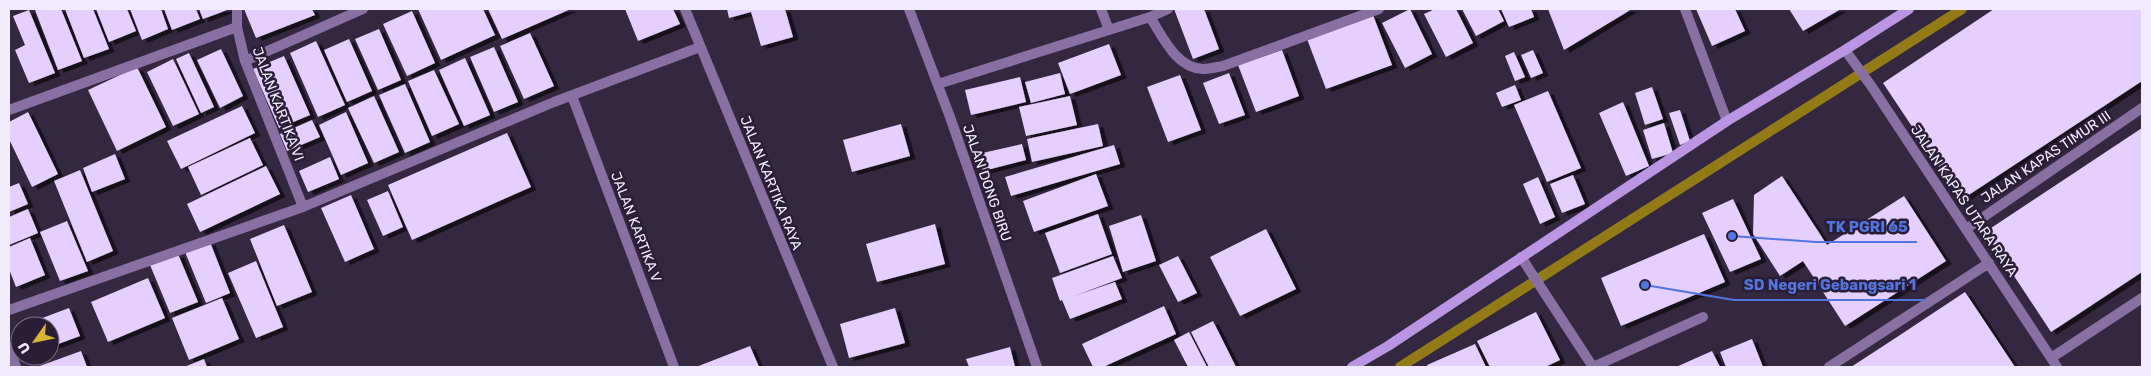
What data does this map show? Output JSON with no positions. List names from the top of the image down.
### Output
{
  "streets": {
    "street": [
      "JALAN KARTIKA VI",
      "JALAN KAPAS TIMUR III",
      "JALAN KARTIKA RAYA",
      "JALAN DONG BIRU",
      "JALAN KAPAS UTARA RAYA",
      "JALAN KARTIKA V"
    ]
  },
  "crossings": [
    ["JALAN KAPAS TIMUR III", "JALAN KAPAS UTARA RAYA"]
  ],
  "places": ["TK PGRI 65", "SD Negeri Gebangsari 1"],
  "north": "bottom left"
}
